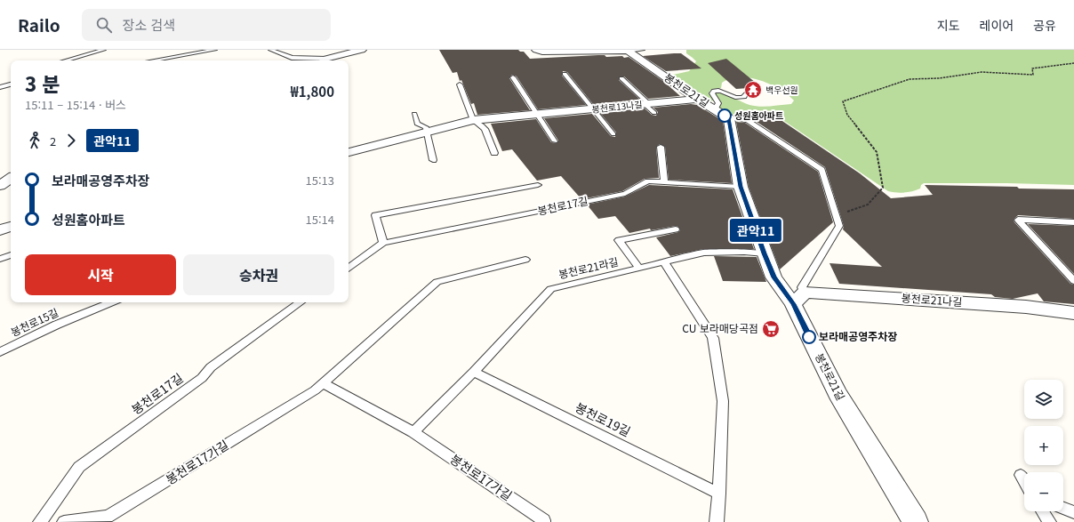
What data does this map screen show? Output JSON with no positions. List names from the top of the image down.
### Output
{
  "streets": {
    "street": ["봉천로21길", "봉천로13나길", "봉천로21나길"],
    "lane": [
      "봉천로17길",
      "봉천로21라길",
      "봉천로15길",
      "봉천로19길",
      "봉천로17가길"
    ]
  },
  "crossings": [
    ["봉천로21길", "봉천로13나길"],
    ["봉천로21길", "봉천로17길"],
    ["봉천로21길", "봉천로21라길"],
    ["봉천로21길", "봉천로21나길"],
    ["봉천로21라길", "봉천로19길"],
    ["봉천로21라길", "봉천로17가길"]
  ],
  "places": {
    "temple": ["백우선원"],
    "other": ["성원홈아파트", "보라매공영주차장"],
    "supermarket": ["CU 보라매당곡점"]
  },
  "lines": ["bus line 관악11"],
  "page": {
    "header": "Railo",
    "search": "장소 검색",
    "nav": ["지도", "레이어", "공유"],
    "on_map": "관악11",
    "heading": ["3 분", "15:11 – 15:14 · 버스", "₩1,800"],
    "legs": ["2", "관악11"],
    "list": [
      {
        "name": "보라매공영주차장",
        "value": "15:13"
      },
      {
        "name": "성원홈아파트",
        "value": "15:14"
      }
    ],
    "buttons": ["시작", "승차권"],
    "map_buttons": ["+", "−"]
  }
}
